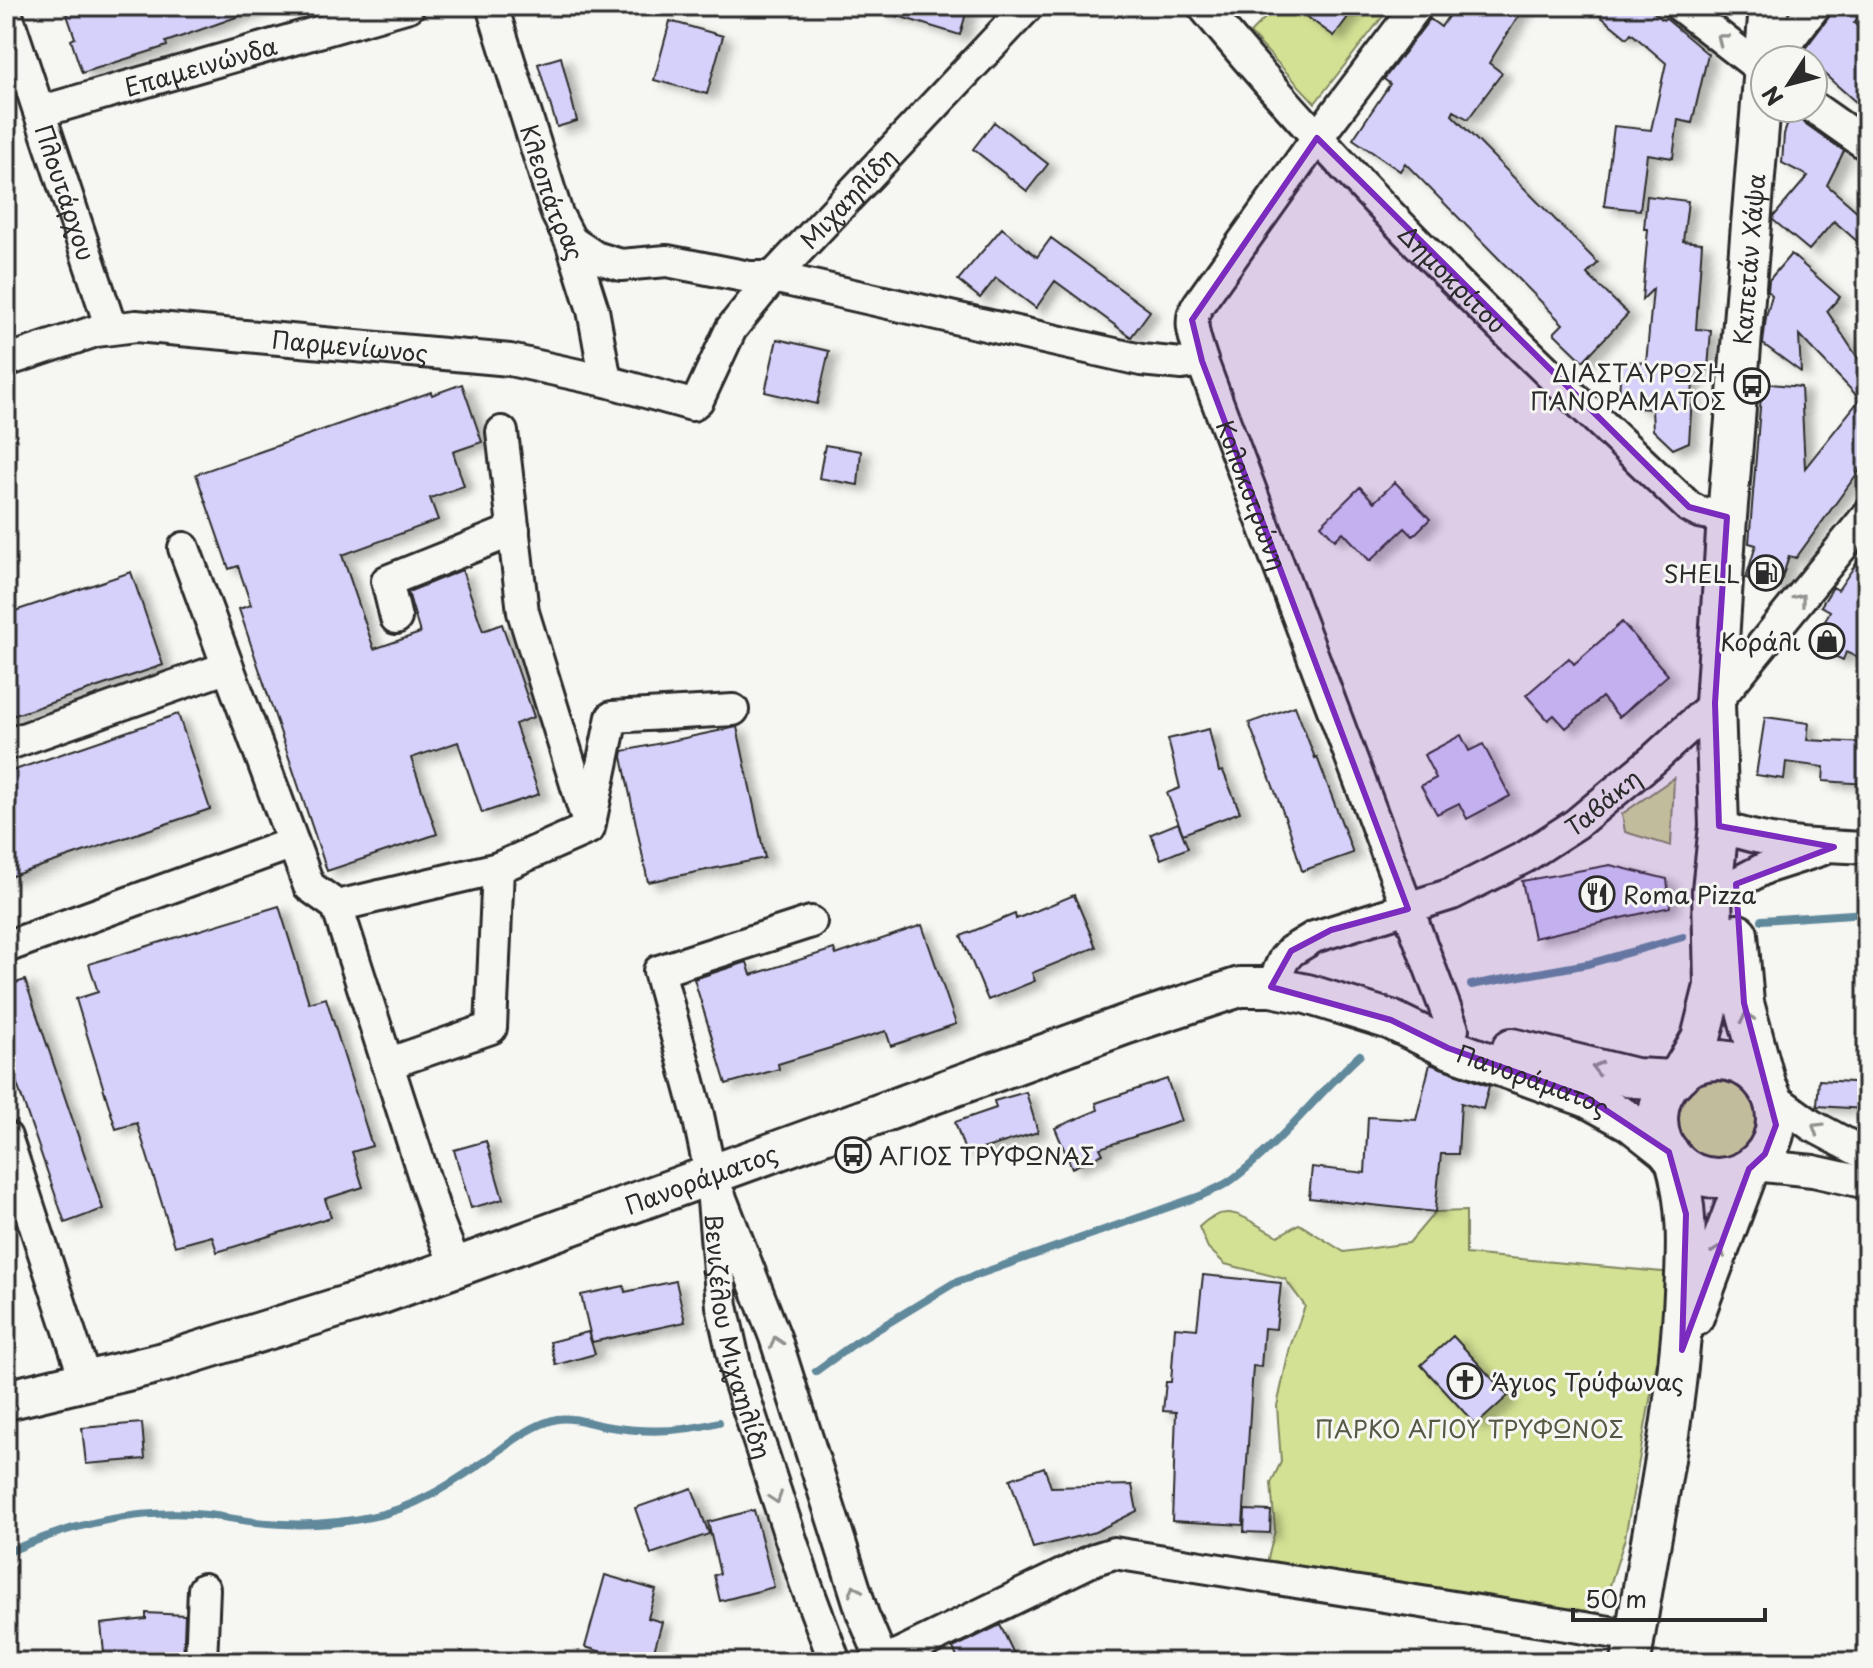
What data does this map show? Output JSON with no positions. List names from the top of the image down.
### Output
{
  "streets": {
    "main road": ["Καπετάν Χάψα", "Πανοράματος"],
    "street": [
      "Επαμεινώνδα",
      "Κλεοπάτρας",
      "Πλουτάρχου",
      "Μιχαηλίδη",
      "Δημοκρίτου",
      "Παρμενίωνος",
      "Κολοκοτρώνη",
      "Ταβάκη",
      "Βενιζέλου Μιχαηλίδη"
    ]
  },
  "crossings": [
    ["Επαμεινώνδα", "Πλουτάρχου"],
    ["Κλεοπάτρας", "Παρμενίωνος"],
    ["Πλουτάρχου", "Παρμενίωνος"],
    ["Μιχαηλίδη", "Παρμενίωνος"],
    ["Καπετάν Χάψα", "Δημοκρίτου"],
    ["Καπετάν Χάψα", "Ταβάκη"],
    ["Δημοκρίτου", "Κολοκοτρώνη"],
    ["Κολοκοτρώνη", "Ταβάκη"],
    ["Κολοκοτρώνη", "Πανοράματος"],
    ["Ταβάκη", "Πανοράματος"],
    ["Πανοράματος", "Βενιζέλου Μιχαηλίδη"]
  ],
  "parks": ["ΠΑΡΚΟ ΑΓΙΟΥ ΤΡΥΦΩΝΟΣ"],
  "places": {
    "bus stop": ["ΔΙΑΣΤΑΥΡΩΣΗ ΠΑΝΟΡΑΜΑΤΟΣ", "ΑΓΙΟΣ ΤΡΥΦΩΝΑΣ"],
    "fuel station": ["SHELL"],
    "shop": ["Κοράλι"],
    "restaurant": ["Roma Pizza"],
    "church": ["Άγιος Τρύφωνας"]
  },
  "scale_bar": "50 m",
  "north": "bottom left"
}
